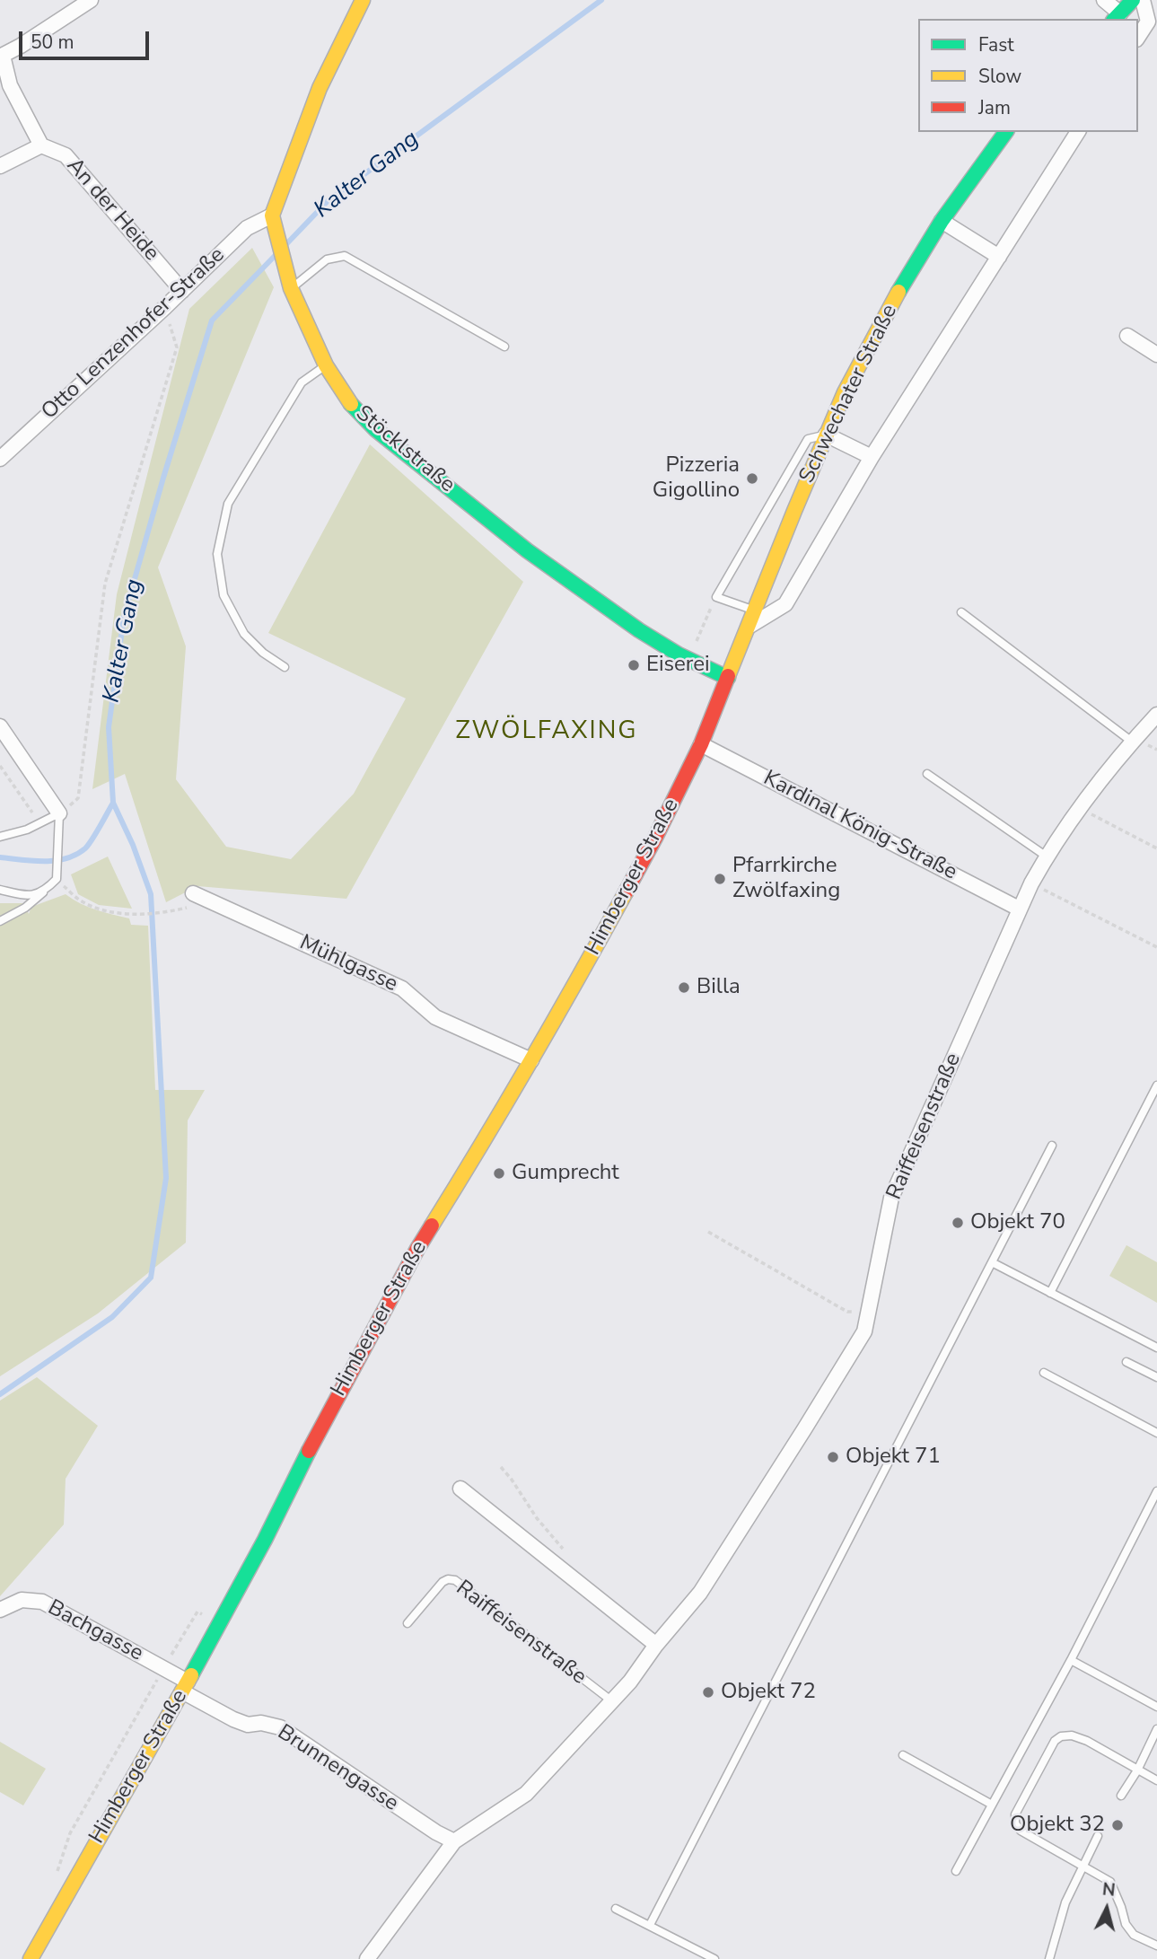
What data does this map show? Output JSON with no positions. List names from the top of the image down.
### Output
{
  "streets": {
    "main road": ["Schwechater Straße", "Stöcklstraße", "Himberger Straße"],
    "street": [
      "An der Heide",
      "Otto Lenzenhofer-Straße",
      "Kardinal König-Straße",
      "Mühlgasse",
      "Raiffeisenstraße",
      "Bachgasse",
      "Brunnengasse"
    ]
  },
  "crossings": [
    ["An der Heide", "Otto Lenzenhofer-Straße"],
    ["Otto Lenzenhofer-Straße", "Stöcklstraße"],
    ["Schwechater Straße", "Stöcklstraße"],
    ["Schwechater Straße", "Himberger Straße"],
    ["Stöcklstraße", "Himberger Straße"],
    ["Kardinal König-Straße", "Himberger Straße"],
    ["Kardinal König-Straße", "Raiffeisenstraße"],
    ["Himberger Straße", "Mühlgasse"],
    ["Himberger Straße", "Bachgasse"],
    ["Himberger Straße", "Brunnengasse"],
    ["Raiffeisenstraße", "Brunnengasse"],
    ["Bachgasse", "Brunnengasse"]
  ],
  "districts": ["ZWÖLFAXING"],
  "water": ["Kalter Gang"],
  "places": [
    "Pizzeria Gigollino",
    "Eiserei",
    "Pfarrkirche Zwölfaxing",
    "Billa",
    "Gumprecht",
    "Objekt 70",
    "Objekt 71",
    "Objekt 72",
    "Objekt 32"
  ],
  "legend": ["Fast", "Slow", "Jam"],
  "scale_bar": "50 m",
  "north": "top"
}
